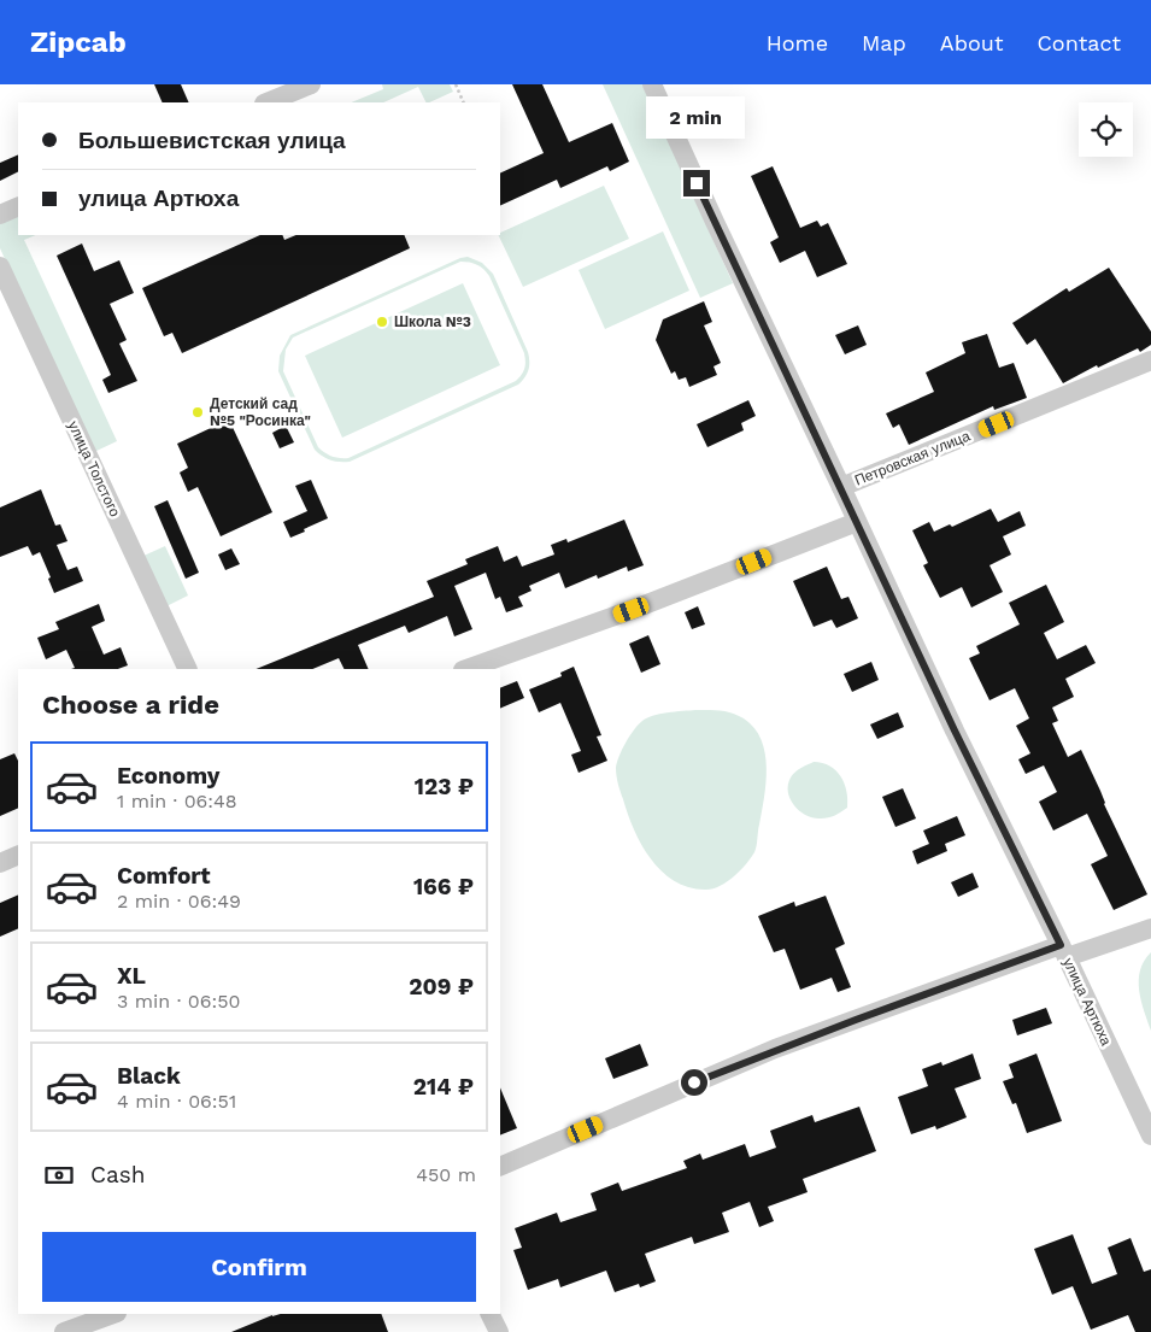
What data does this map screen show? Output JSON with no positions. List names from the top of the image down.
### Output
{
  "streets": {
    "street": ["Петровская улица", "улица Толстого", "улица Артюха"]
  },
  "crossings": [
    ["Петровская улица", "улица Артюха"]
  ],
  "places": ["Школа №3", "Детский сад №5 \"Росинка\""],
  "page": {
    "header": "Zipcab",
    "nav": [
      "Home",
      "Map",
      "About",
      "Contact"
    ],
    "bubble": "2 min",
    "banner": ["Большевистская улица", "улица Артюха"],
    "heading": "Choose a ride",
    "list": [
      {
        "name": "Economy",
        "note": "1 min · 06:48",
        "value": "123 ₽"
      },
      {
        "name": "Comfort",
        "note": "2 min · 06:49",
        "value": "166 ₽"
      },
      {
        "name": "XL",
        "note": "3 min · 06:50",
        "value": "209 ₽"
      },
      {
        "name": "Black",
        "note": "4 min · 06:51",
        "value": "214 ₽"
      }
    ],
    "pay": ["Cash", "450 m"],
    "buttons": "Confirm"
  }
}
